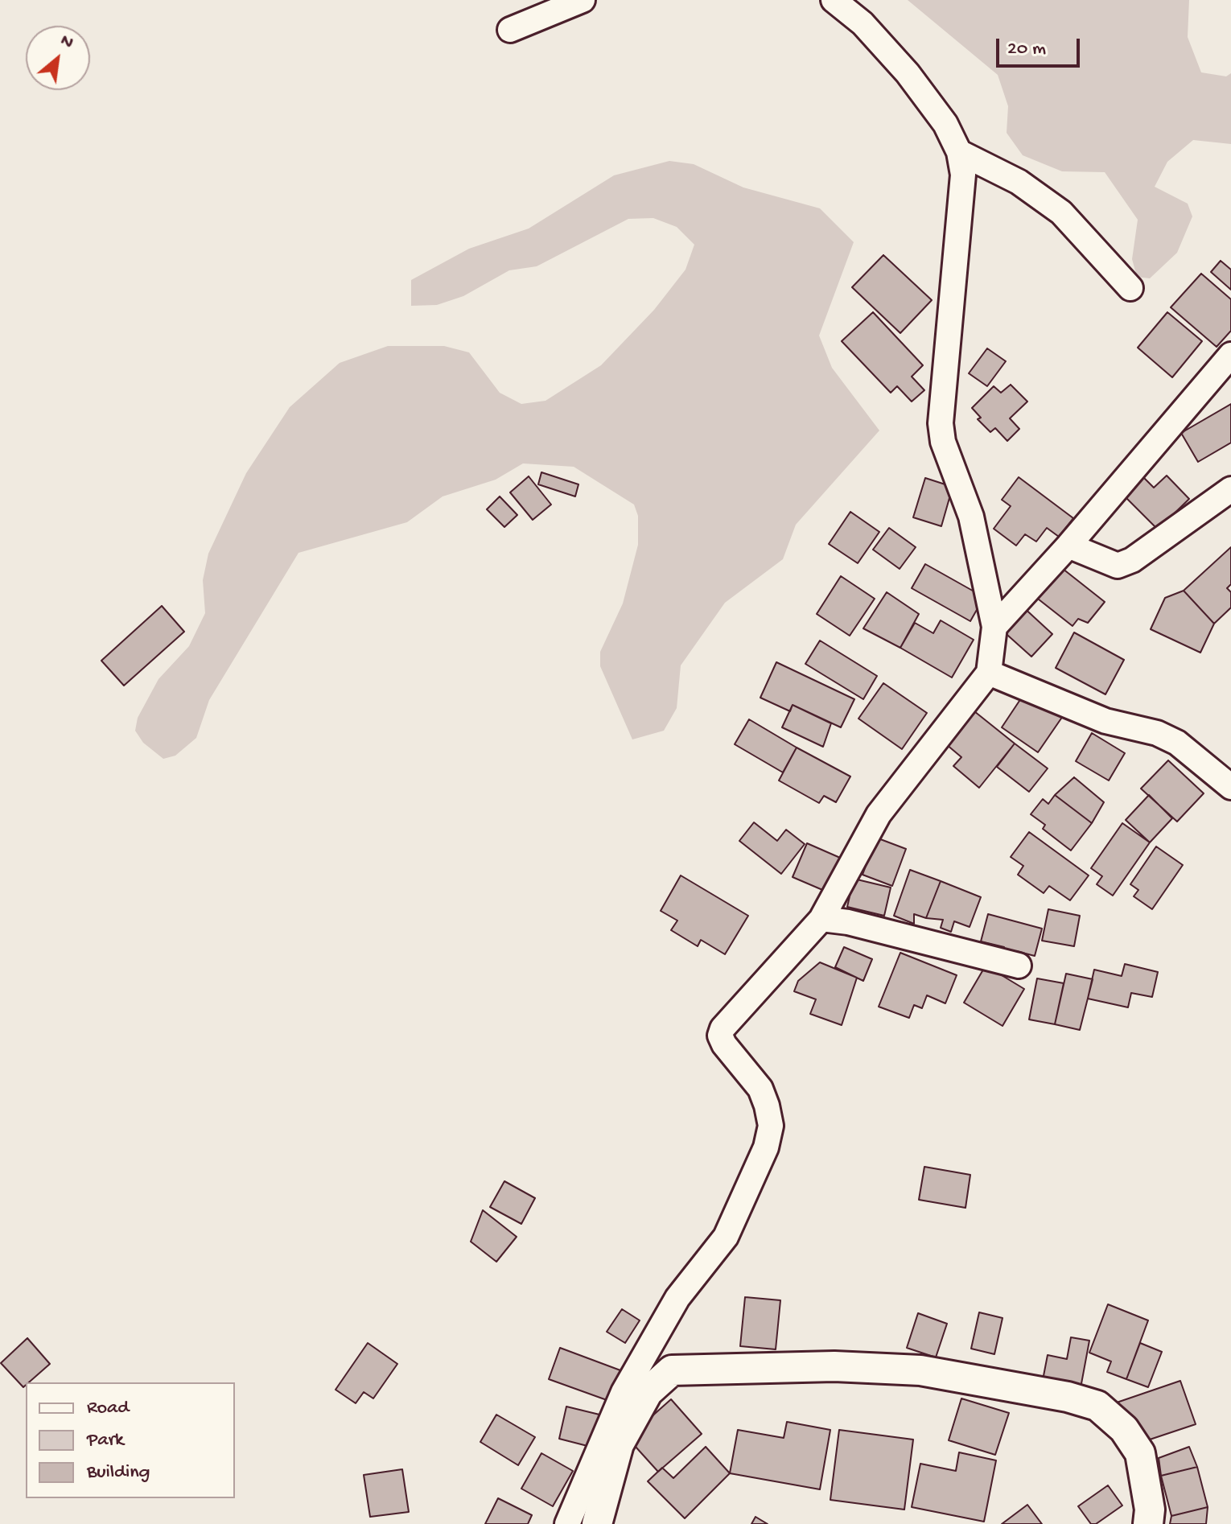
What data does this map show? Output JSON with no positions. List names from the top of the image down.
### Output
{
  "legend": ["Road", "Park", "Building"],
  "scale_bar": "20 m",
  "north": "top right"
}
